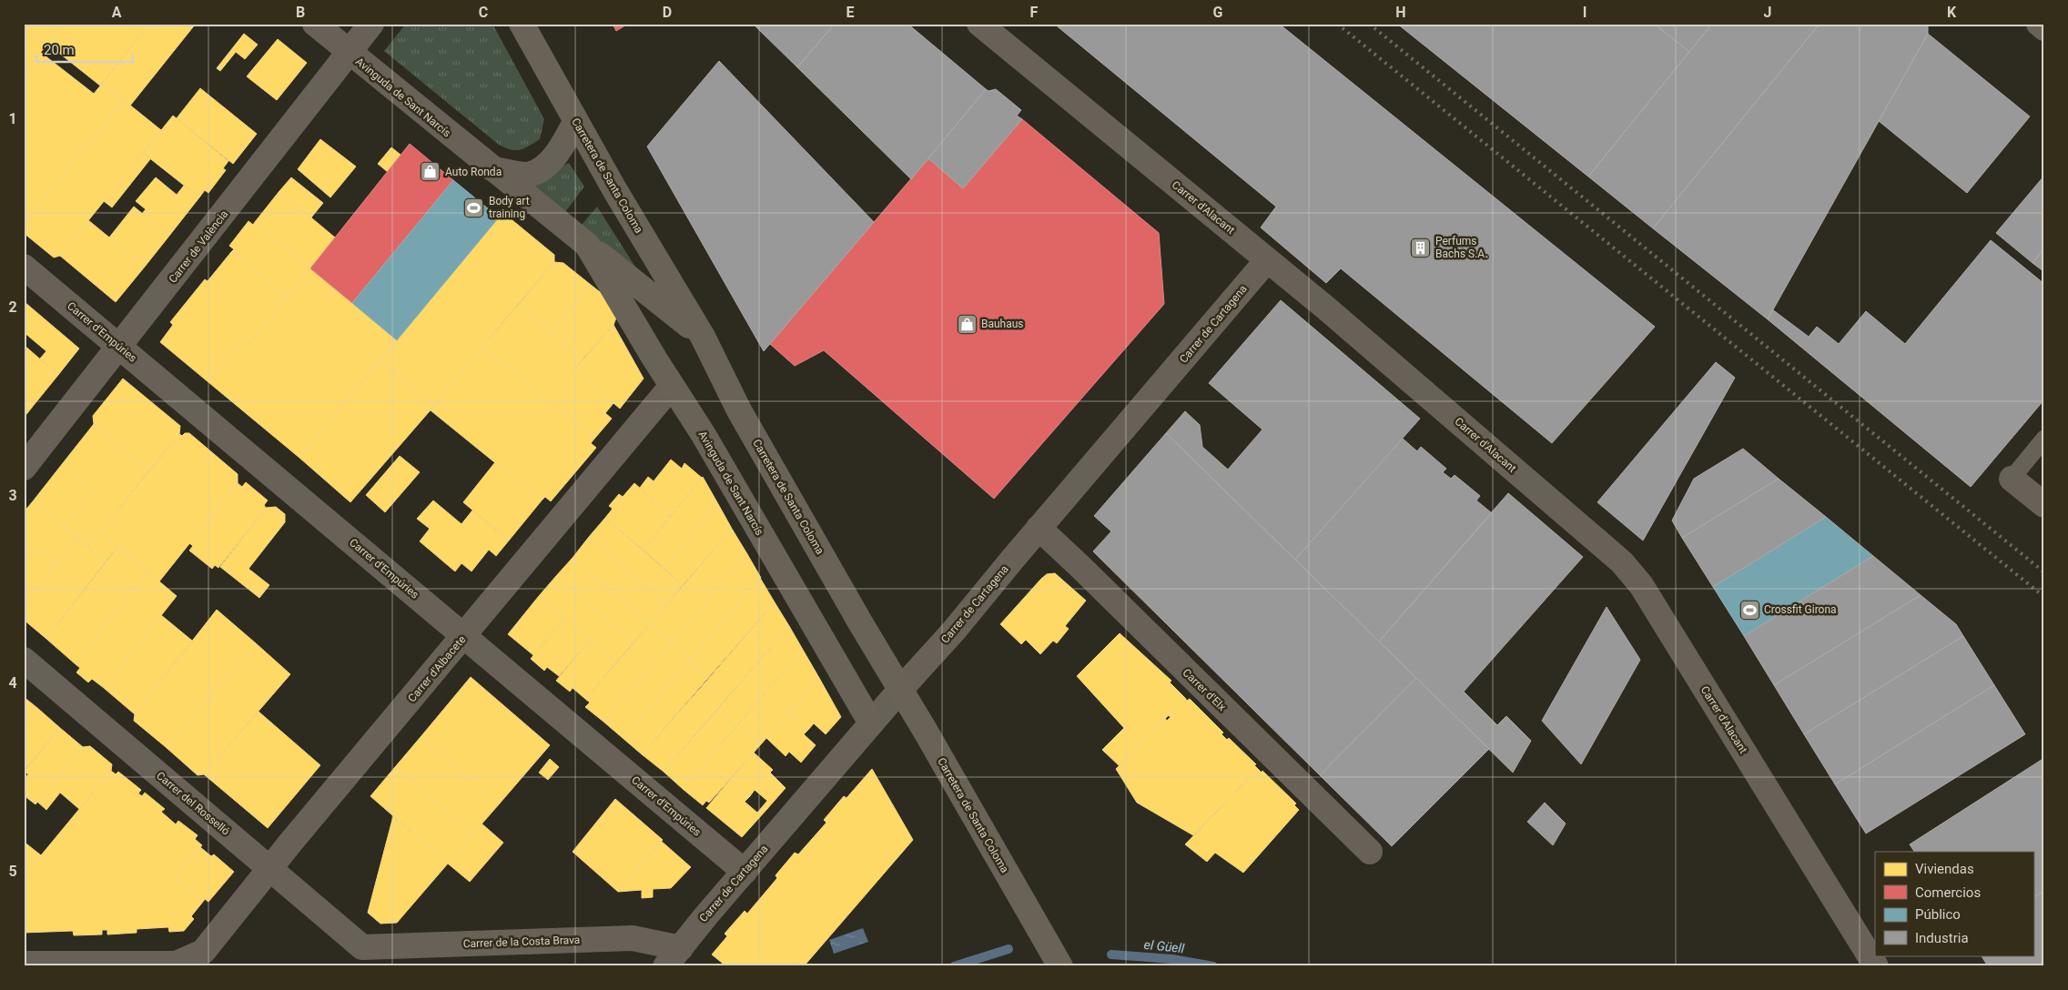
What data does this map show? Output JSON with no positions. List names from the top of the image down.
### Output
{
  "streets": {
    "street": [
      "Avinguda de Sant Narcís",
      "Carretera de Santa Coloma",
      "Carrer d'Alacant",
      "Carrer de València",
      "Carrer de Cartagena",
      "Carrer d'Empúries",
      "Carrer d'Albacete",
      "Carrer d'Elx",
      "Carrer del Rosselló",
      "Carrer de la Costa Brava"
    ]
  },
  "crossings": [
    ["Avinguda de Sant Narcís", "Carretera de Santa Coloma"],
    ["Avinguda de Sant Narcís", "Carrer de València"],
    ["Avinguda de Sant Narcís", "Carrer de Cartagena"],
    ["Avinguda de Sant Narcís", "Carrer d'Albacete"],
    ["Carretera de Santa Coloma", "Carrer de Cartagena"],
    ["Carrer d'Alacant", "Carrer de Cartagena"],
    ["Carrer de València", "Carrer d'Empúries"],
    ["Carrer de Cartagena", "Carrer d'Empúries"],
    ["Carrer de Cartagena", "Carrer d'Elx"],
    ["Carrer de Cartagena", "Carrer de la Costa Brava"],
    ["Carrer d'Empúries", "Carrer d'Albacete"],
    ["Carrer d'Albacete", "Carrer del Rosselló"],
    ["Carrer del Rosselló", "Carrer de la Costa Brava"]
  ],
  "water": ["el Güell"],
  "places": {
    "shop": ["Auto Ronda", "Bauhaus"],
    "sports": ["Body art training", "Crossfit Girona"],
    "building": ["Perfums Bachs S.A."]
  },
  "legend": [
    "Viviendas",
    "Comercios",
    "Público",
    "Industria"
  ],
  "scale_bar": "20 m",
  "grid": {
    "columns": [
      "A",
      "B",
      "C",
      "D",
      "E",
      "F",
      "G",
      "H",
      "I",
      "J",
      "K"
    ],
    "rows": [
      "1",
      "2",
      "3",
      "4",
      "5"
    ]
  }
}
